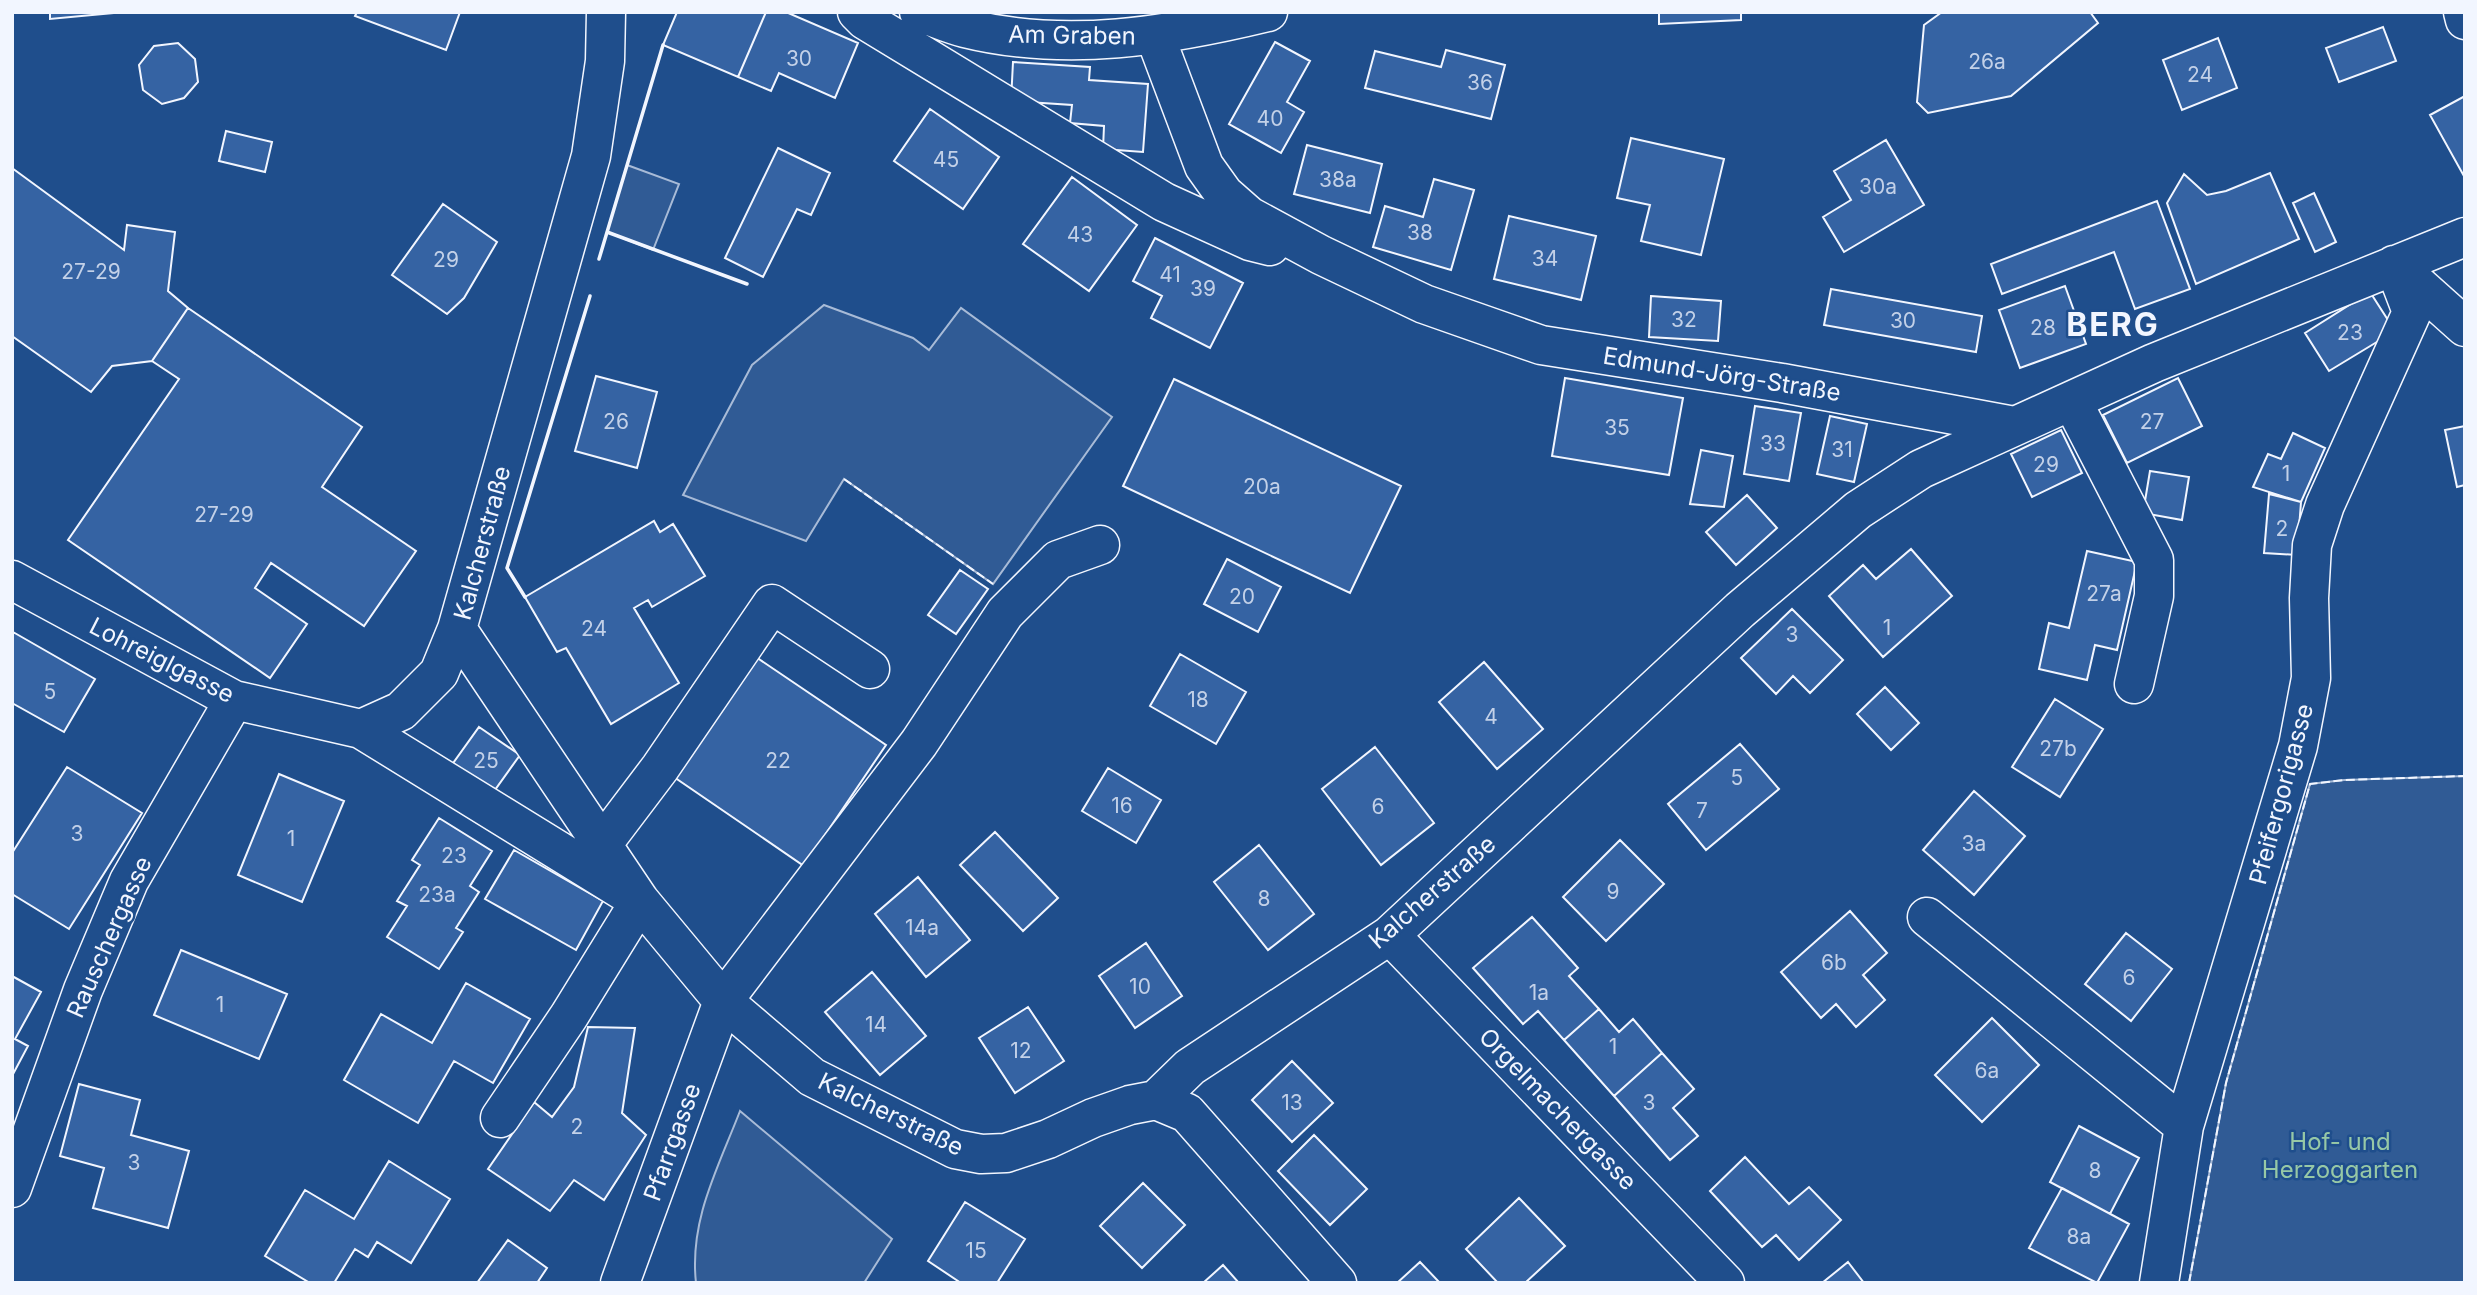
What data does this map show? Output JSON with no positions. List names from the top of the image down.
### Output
{
  "streets": {
    "street": [
      "Am Graben",
      "Edmund-Jörg-Straße",
      "Kalcherstraße",
      "Lohreiglgasse",
      "Pfeifergorigasse",
      "Rauschergasse",
      "Orgelmachergasse",
      "Pfarrgasse"
    ]
  },
  "crossings": [
    ["Am Graben", "Edmund-Jörg-Straße"],
    ["Edmund-Jörg-Straße", "Kalcherstraße"],
    ["Kalcherstraße", "Lohreiglgasse"],
    ["Kalcherstraße", "Orgelmachergasse"],
    ["Kalcherstraße", "Pfarrgasse"],
    ["Lohreiglgasse", "Rauschergasse"]
  ],
  "districts": ["BERG"],
  "parks": ["Hof- und Herzoggarten"],
  "house_numbers": [
    "30",
    "26a",
    "24",
    "36",
    "40",
    "45",
    "38a",
    "30a",
    "38",
    "43",
    "34",
    "29",
    "27-29",
    "41",
    "39",
    "32",
    "30",
    "28",
    "23",
    "26",
    "27",
    "35",
    "33",
    "31",
    "29",
    "1",
    "20a",
    "27-29",
    "2",
    "27a",
    "20",
    "1",
    "24",
    "3",
    "5",
    "18",
    "4",
    "27b",
    "25",
    "22",
    "5",
    "16",
    "6",
    "7",
    "3",
    "1",
    "3a",
    "23",
    "9",
    "23a",
    "8",
    "14a",
    "6b",
    "6",
    "10",
    "1a",
    "1",
    "14",
    "1",
    "12",
    "6a",
    "13",
    "3",
    "2",
    "3",
    "8",
    "8a",
    "15"
  ]
}
